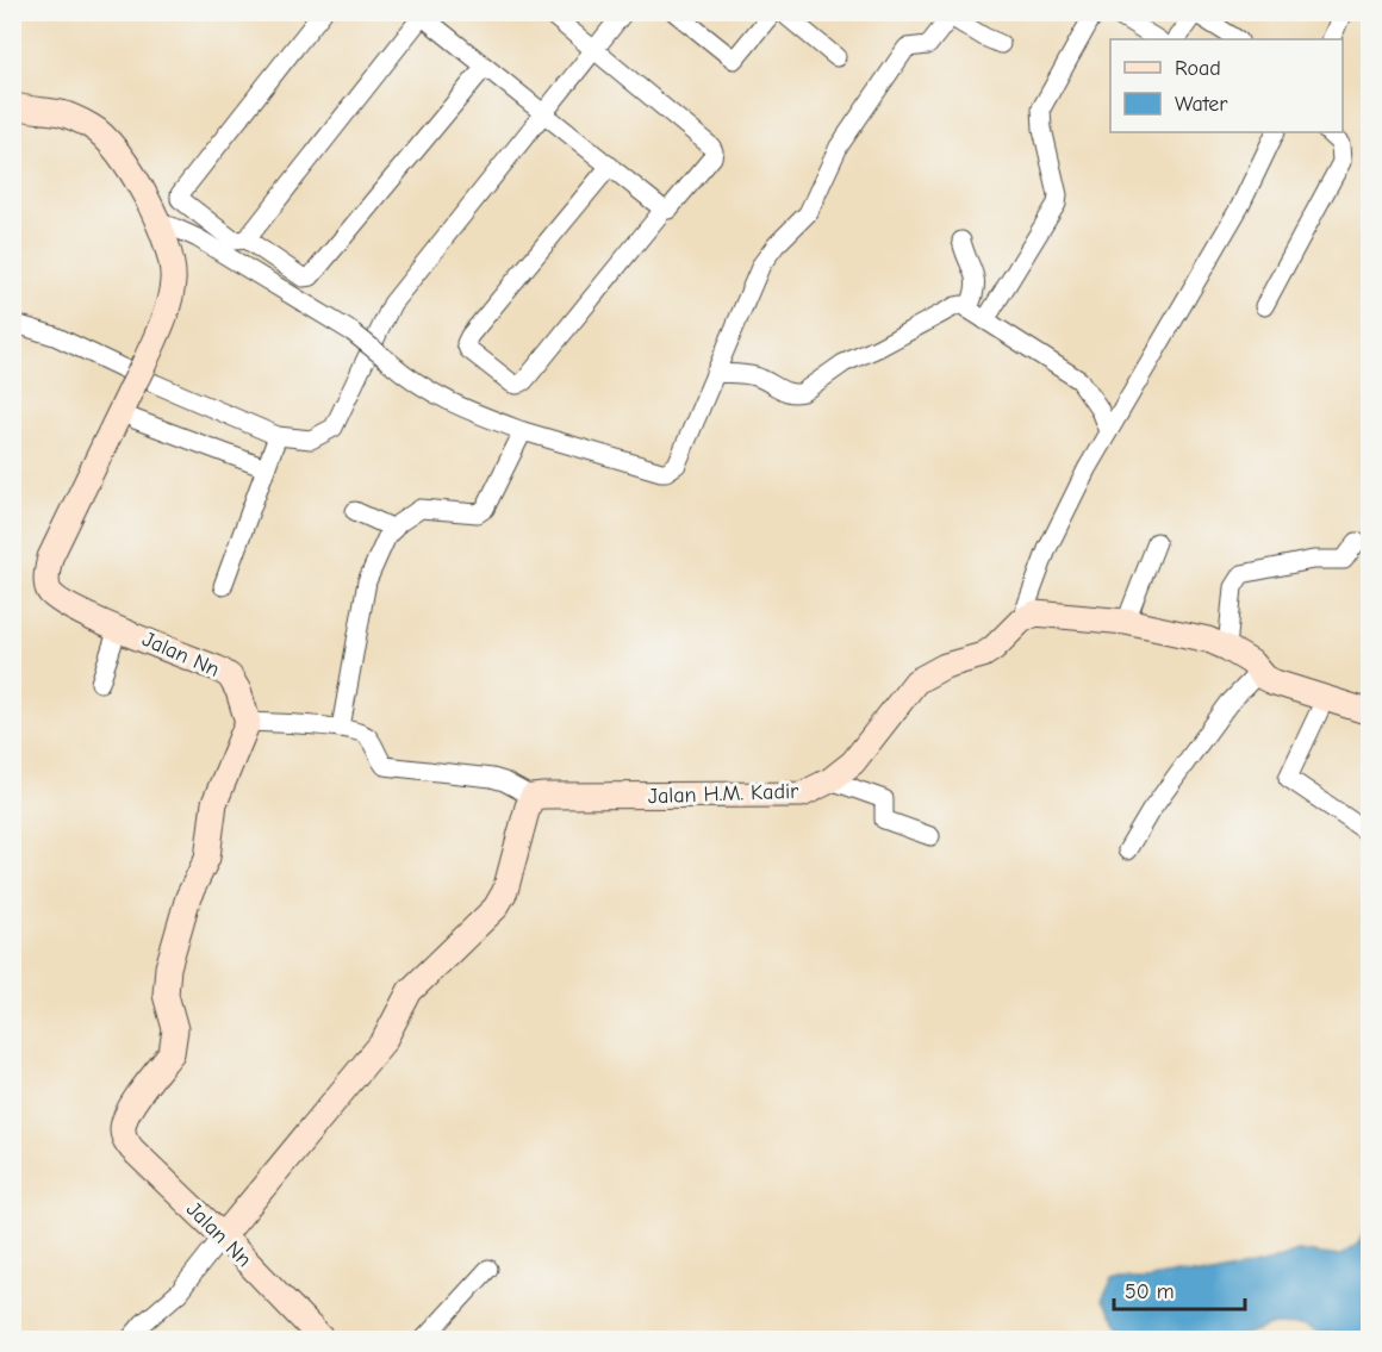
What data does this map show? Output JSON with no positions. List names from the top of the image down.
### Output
{
  "streets": {
    "street": ["Jalan Nn", "Jalan H.M. Kadir"]
  },
  "legend": ["Road", "Water"],
  "scale_bar": "50 m"
}
